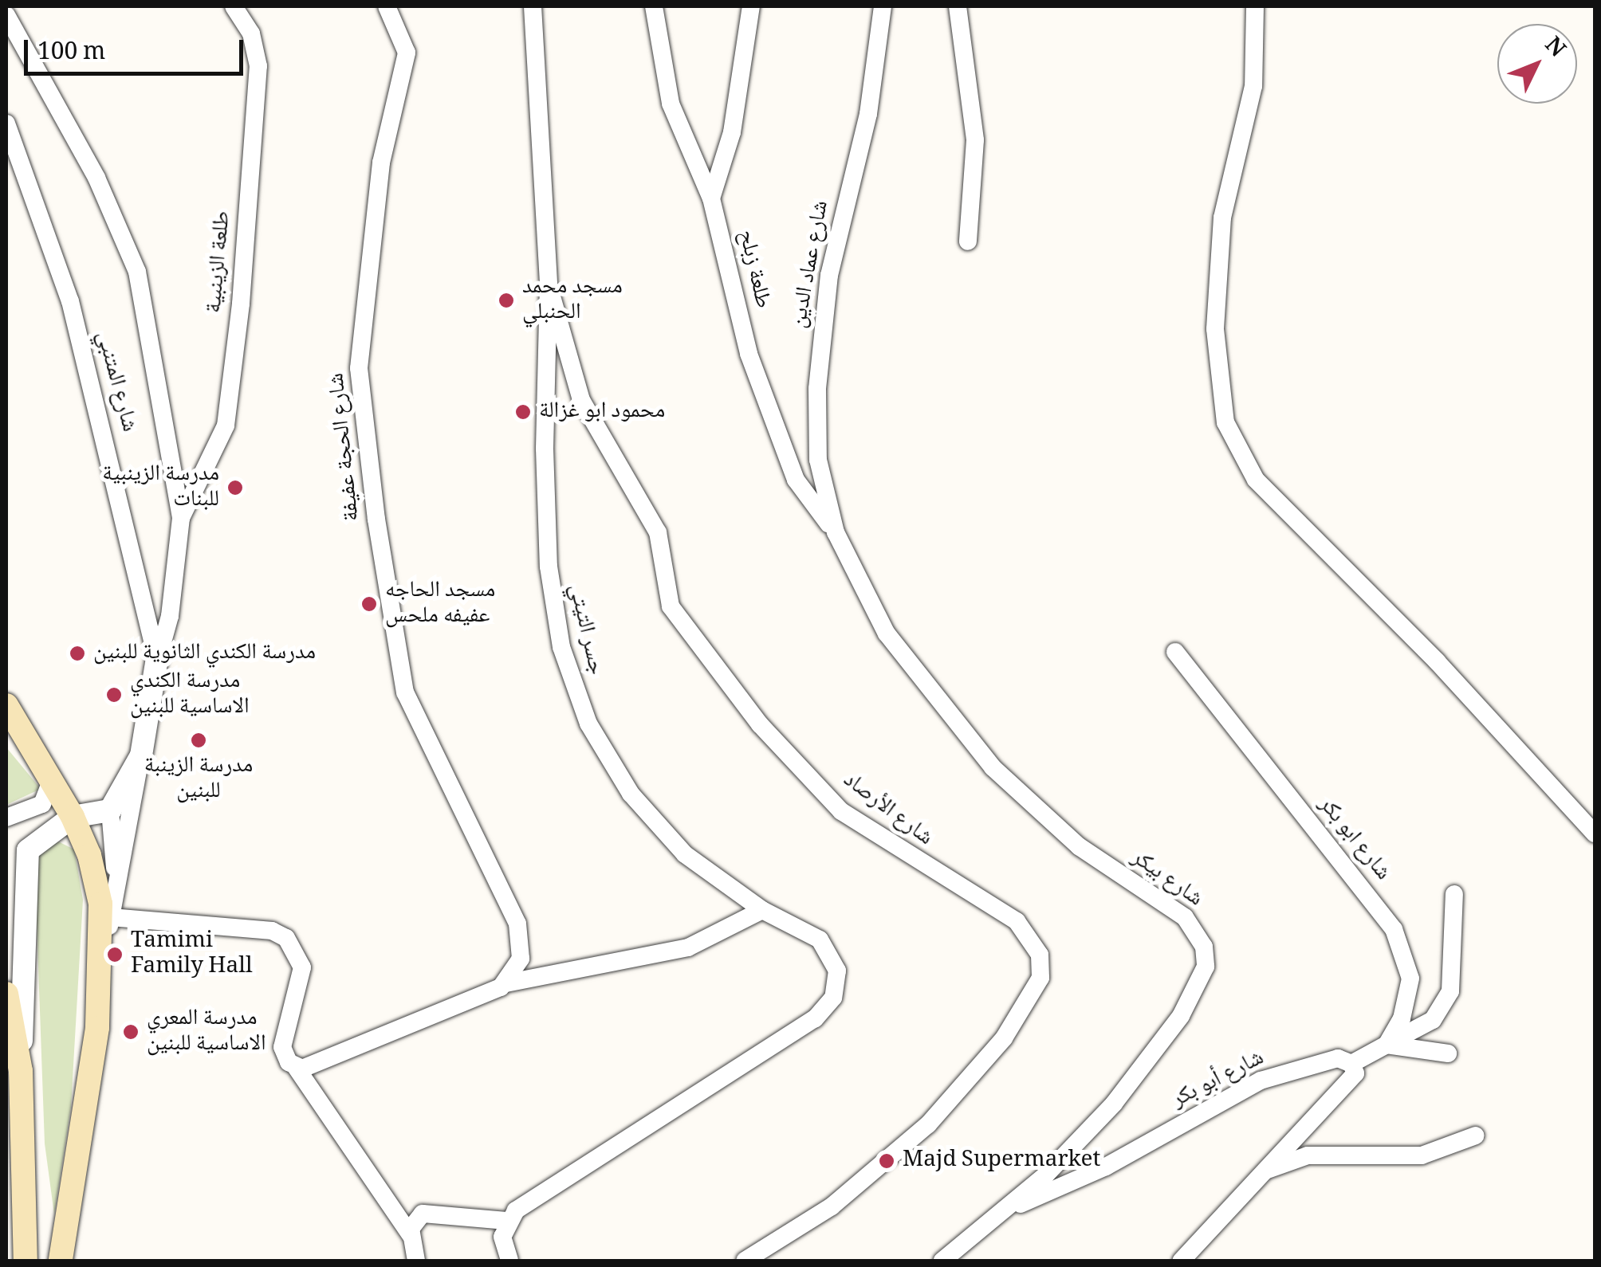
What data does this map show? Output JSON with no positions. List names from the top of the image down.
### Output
{
  "streets": {
    "street": [
      "طلعة الزينبية",
      "شارع عماد الدين",
      "طلعة زبلح",
      "شارع المتنبي",
      "شارع الحجة عفيفة",
      "جسر التيتي",
      "شارع الأرصاد",
      "شارع ابو بكر",
      "شارع بيكر",
      "شارع أبو بكر"
    ]
  },
  "crossings": [
    ["شارع عماد الدين", "طلعة زبلح"],
    ["شارع عماد الدين", "شارع بيكر"],
    ["طلعة زبلح", "شارع بيكر"],
    ["جسر التيتي", "شارع الأرصاد"],
    ["شارع بيكر", "شارع أبو بكر"]
  ],
  "places": [
    "مسجد محمد الحنبلي",
    "محمود ابو غزالة",
    "مدرسة الزينبية للبنات",
    "مسجد الحاجه عفيفه ملحس",
    "مدرسة الكندي الثانوية للبنين",
    "مدرسة الكندي الاساسية للبنين",
    "مدرسة الزينبة للبنين",
    "Tamimi Family Hall",
    "مدرسة المعري الاساسية للبنين",
    "Majd Supermarket"
  ],
  "scale_bar": "100 m",
  "north": "top right"
}
